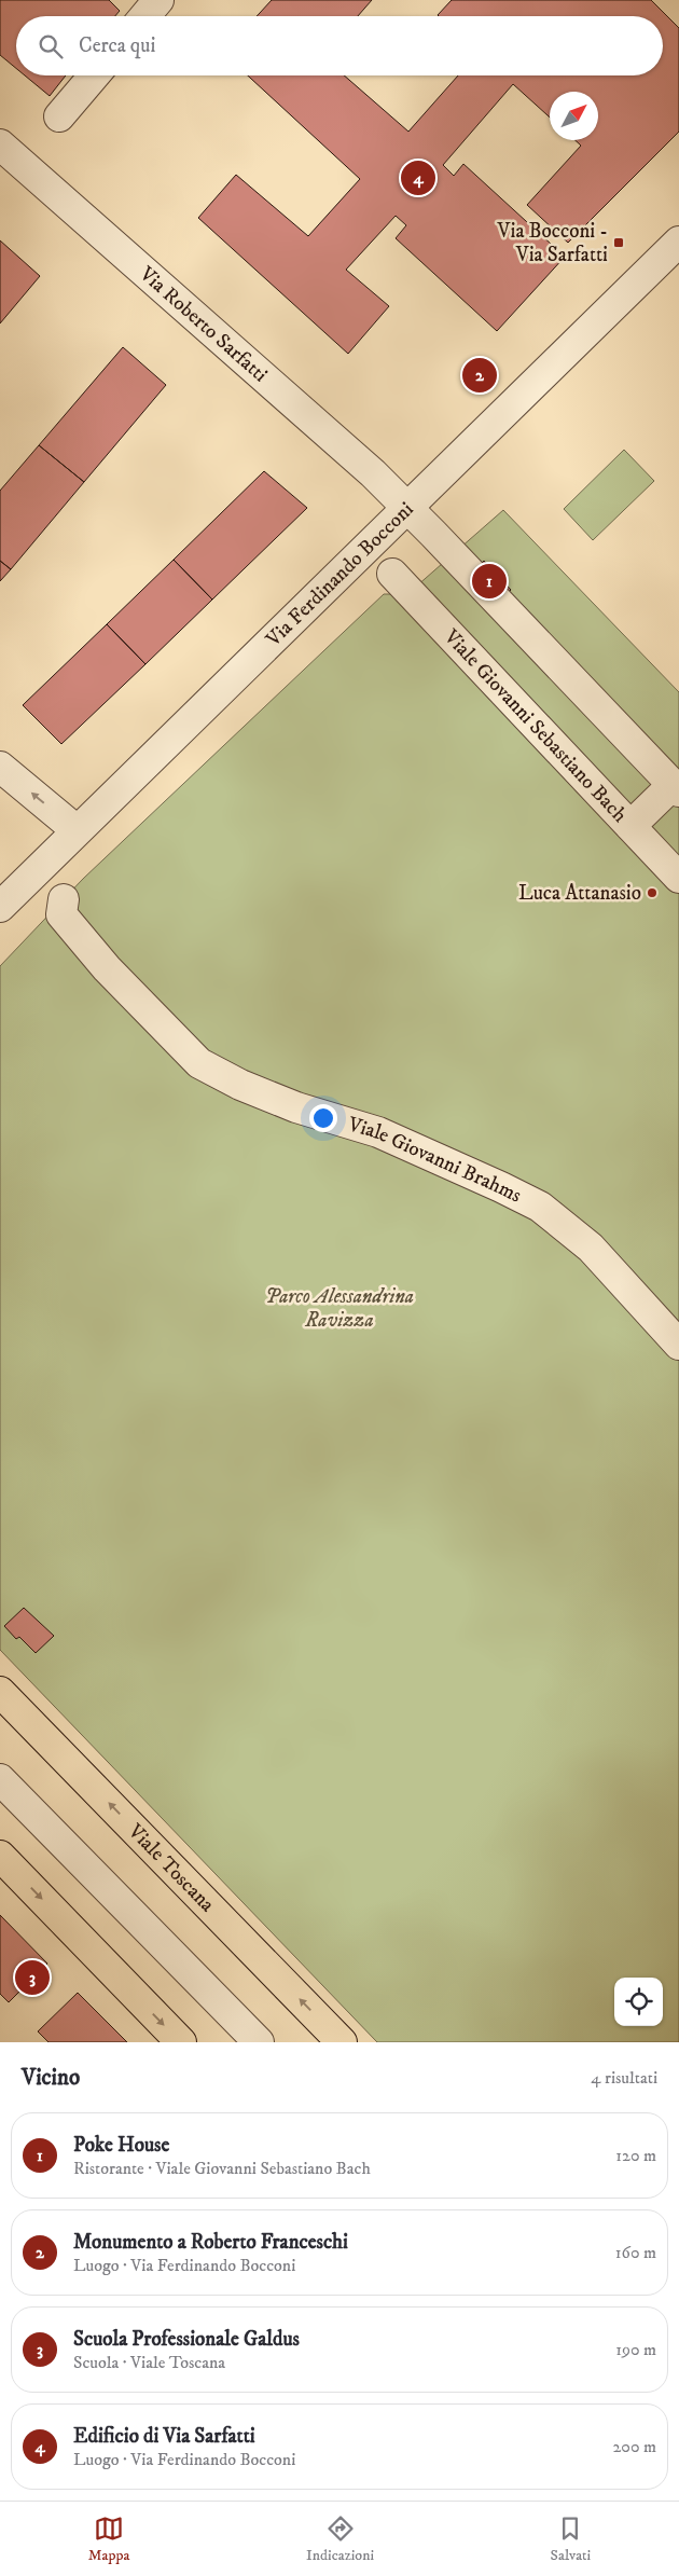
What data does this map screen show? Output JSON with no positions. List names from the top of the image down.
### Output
{
  "streets": {
    "main road": ["Viale Toscana"],
    "street": [
      "Via Roberto Sarfatti",
      "Via Ferdinando Bocconi",
      "Viale Giovanni Sebastiano Bach",
      "Viale Giovanni Brahms"
    ]
  },
  "crossings": [
    ["Via Roberto Sarfatti", "Via Ferdinando Bocconi"]
  ],
  "parks": ["Parco Alessandrina Ravizza"],
  "places": {
    "transit": ["Via Bocconi - Via Sarfatti"],
    "other": ["Luca Attanasio"]
  },
  "north": "top right",
  "page": {
    "search": "Cerca qui",
    "pins": [
      "4",
      "2",
      "1",
      "3"
    ],
    "heading": ["Vicino", "4 risultati"],
    "list": [
      {
        "mark": "1",
        "name": "Poke House",
        "note": "Ristorante · Viale Giovanni Sebastiano Bach",
        "value": "120 m"
      },
      {
        "mark": "2",
        "name": "Monumento a Roberto Franceschi",
        "note": "Luogo · Via Ferdinando Bocconi",
        "value": "160 m"
      },
      {
        "mark": "3",
        "name": "Scuola Professionale Galdus",
        "note": "Scuola · Viale Toscana",
        "value": "190 m"
      },
      {
        "mark": "4",
        "name": "Edificio di Via Sarfatti",
        "note": "Luogo · Via Ferdinando Bocconi",
        "value": "200 m"
      }
    ],
    "nav": ["Mappa", "Indicazioni", "Salvati"]
  }
}
